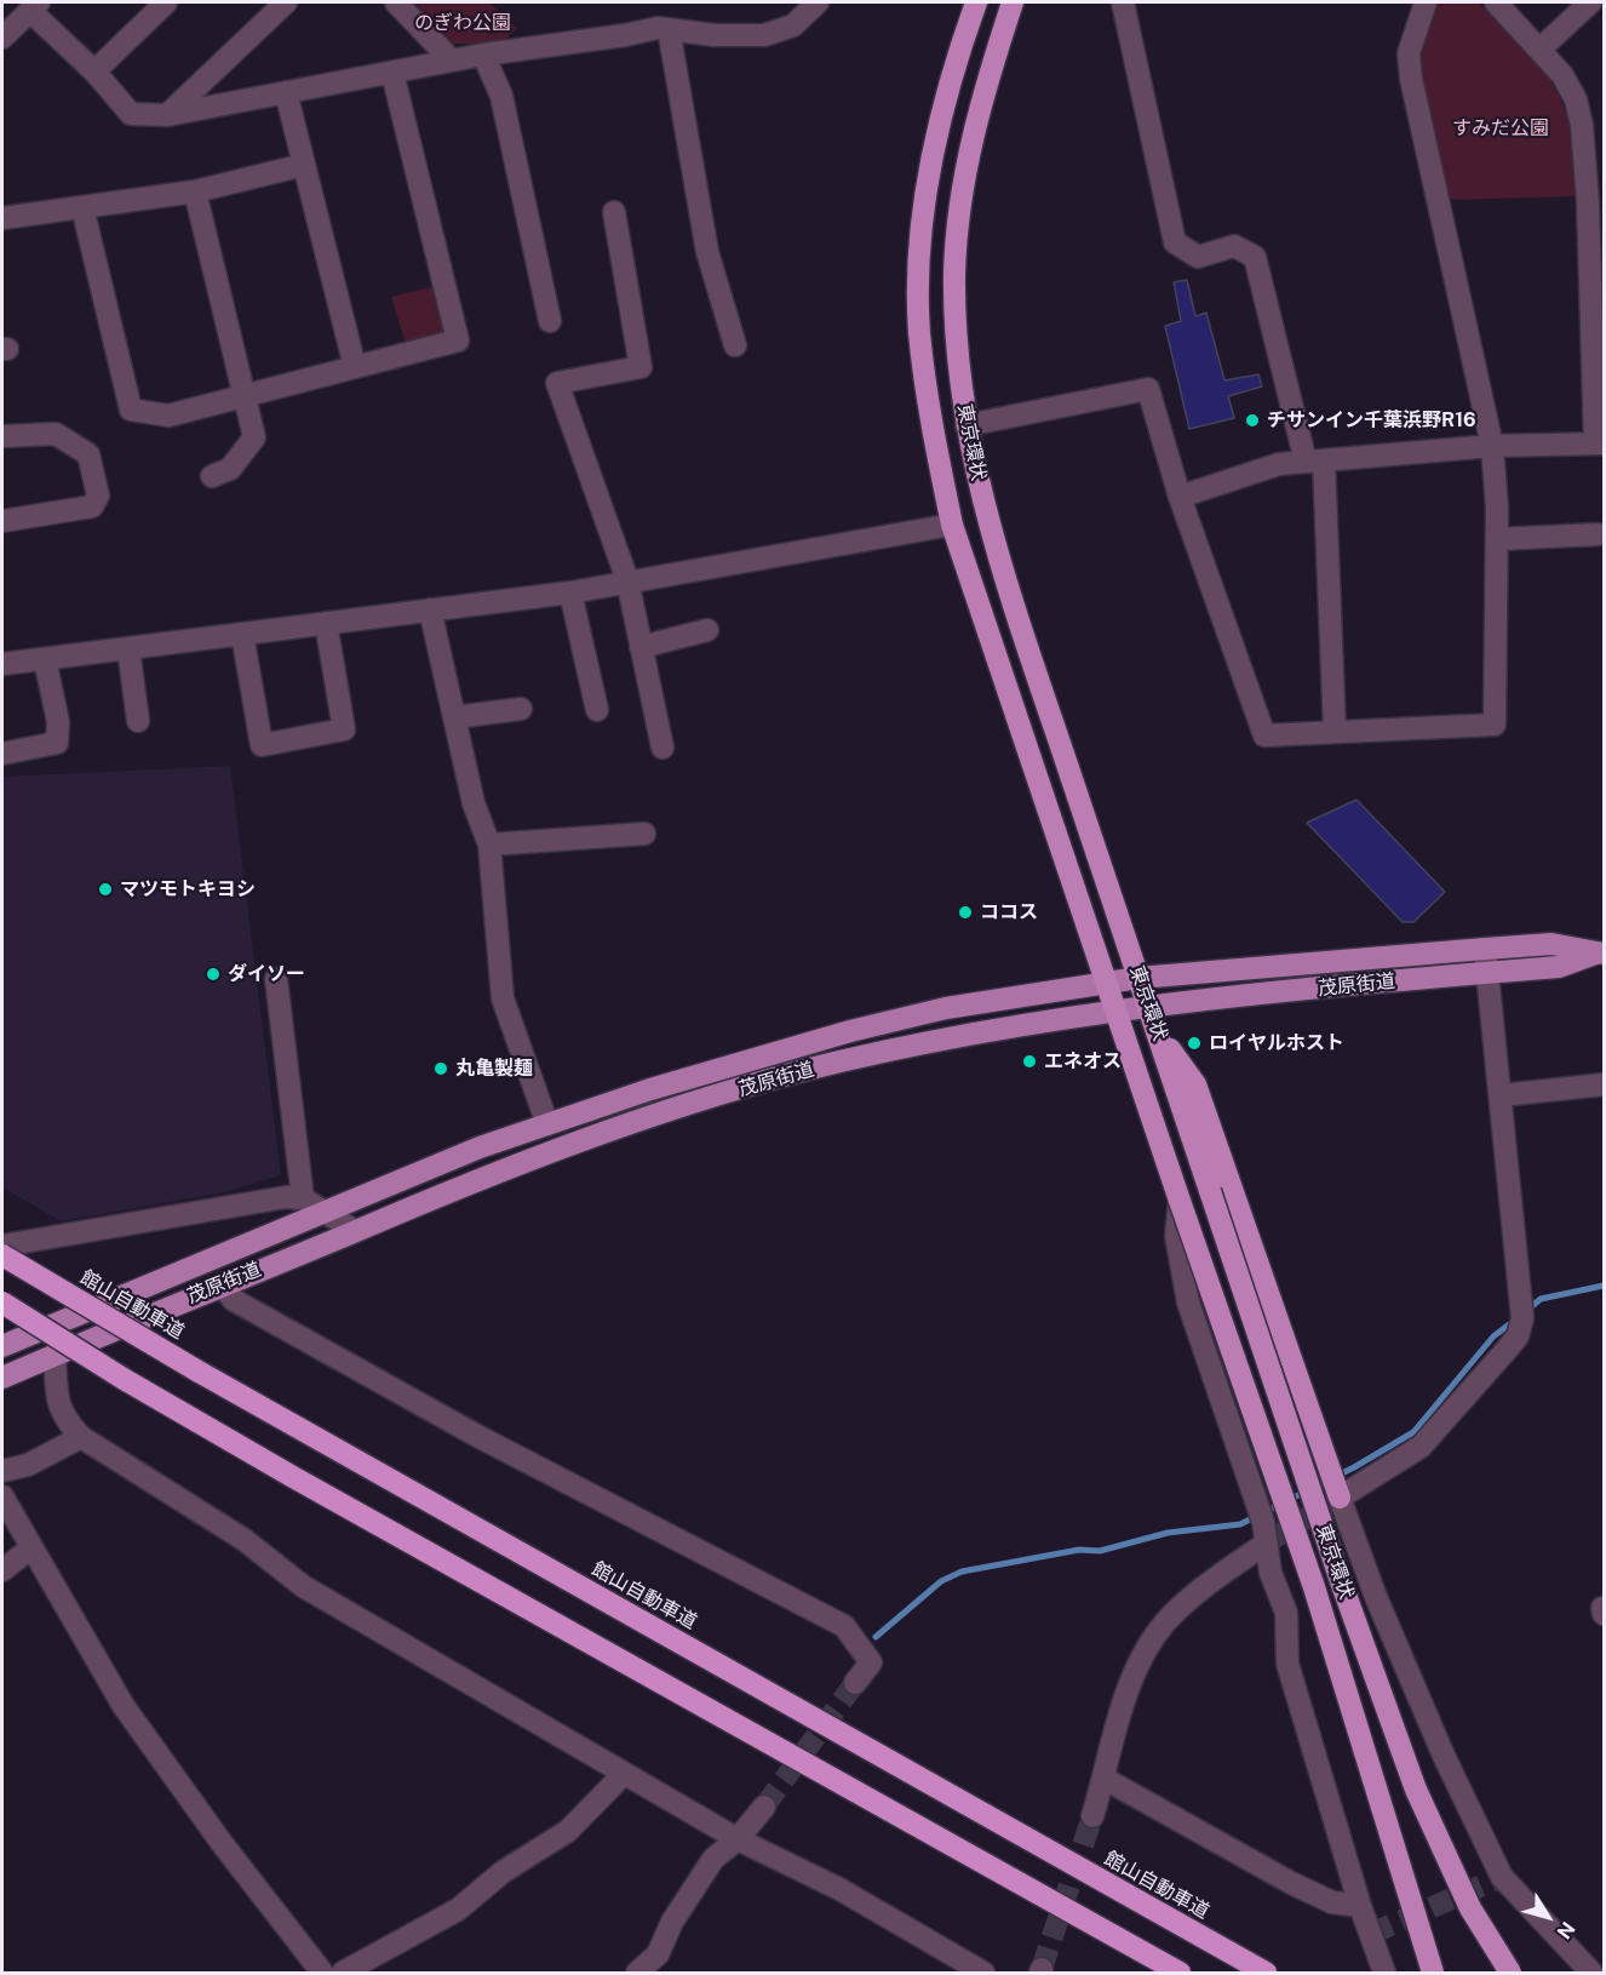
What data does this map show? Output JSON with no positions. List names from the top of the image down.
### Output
{
  "streets": {
    "highway": ["東京環状", "館山自動車道"],
    "main road": ["茂原街道"]
  },
  "crossings": [
    ["東京環状", "茂原街道"]
  ],
  "parks": ["のぎわ公園", "すみだ公園"],
  "places": [
    "チサンイン千葉浜野R16",
    "マツモトキヨシ",
    "ココス",
    "ダイソー",
    "ロイヤルホスト",
    "エネオス",
    "丸亀製麺"
  ],
  "north": "bottom right"
}
